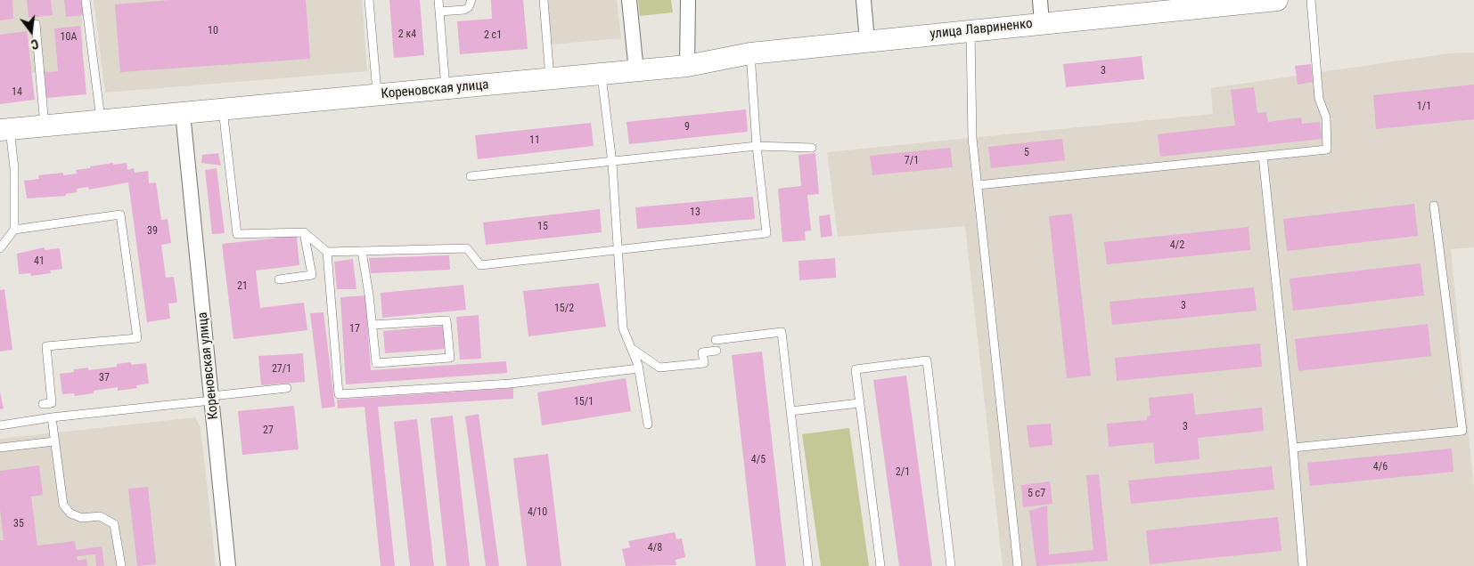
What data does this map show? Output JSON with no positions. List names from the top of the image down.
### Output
{
  "streets": {
    "street": ["улица Лавриненко", "Кореновская улица"]
  },
  "crossings": [
    ["улица Лавриненко", "Кореновская улица"]
  ],
  "house_numbers": [
    "10",
    "2 к4",
    "2 с1",
    "10А",
    "3",
    "14",
    "1/1",
    "9",
    "11",
    "5",
    "7/1",
    "13",
    "15",
    "39",
    "4/2",
    "41",
    "21",
    "3",
    "15/2",
    "17",
    "27/1",
    "37",
    "15/1",
    "3",
    "27",
    "4/5",
    "4/6",
    "2/1",
    "5 с7",
    "4/10",
    "35",
    "4/8"
  ],
  "north": "bottom"
}
